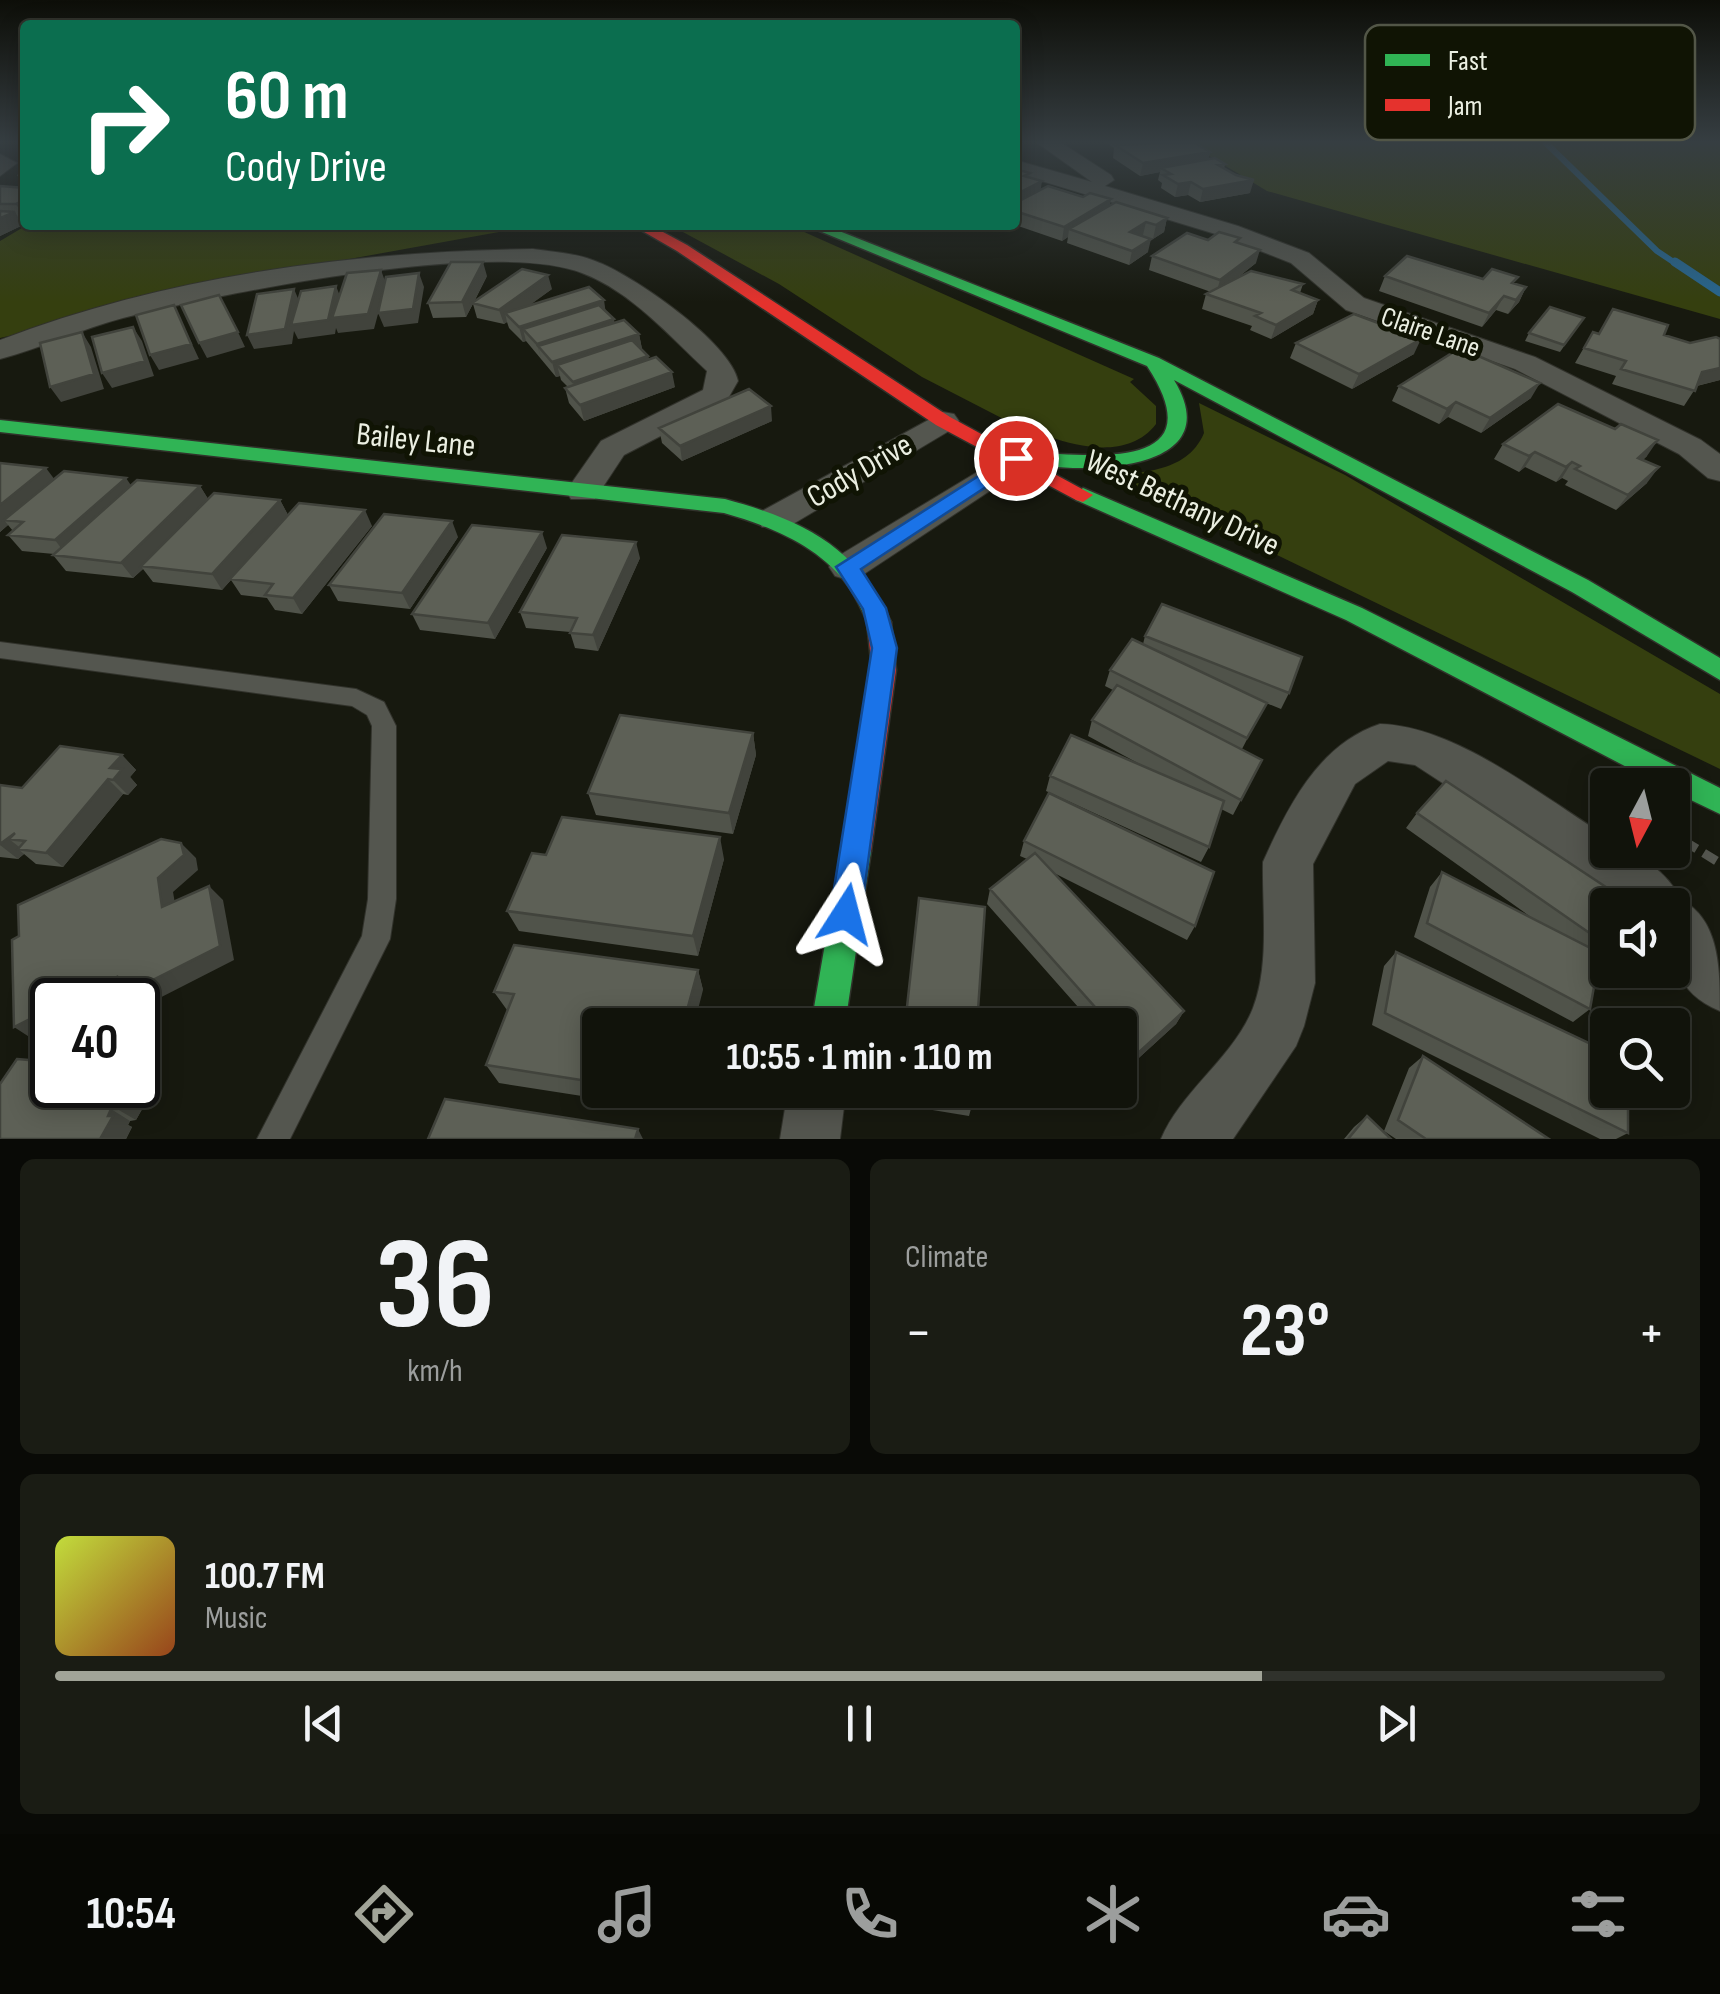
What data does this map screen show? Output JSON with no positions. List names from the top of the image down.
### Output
{
  "streets": {
    "main road": ["Bailey Lane", "West Bethany Drive"],
    "street": ["Claire Lane", "Cody Drive"]
  },
  "crossings": [
    ["Bailey Lane", "Cody Drive"],
    ["Cody Drive", "West Bethany Drive"]
  ],
  "legend": ["Fast", "Jam"],
  "north": "bottom",
  "page": {
    "turn": ["60 m", "Cody Drive"],
    "limit": "40",
    "trip": "10:55 · 1 min · 110 m",
    "tile": [
      ["36", "km/h"],
      "Climate"
    ],
    "heat": ["−", "23°", "+"],
    "song": ["100.7 FM", "Music"],
    "tabs": "10:54"
  }
}
